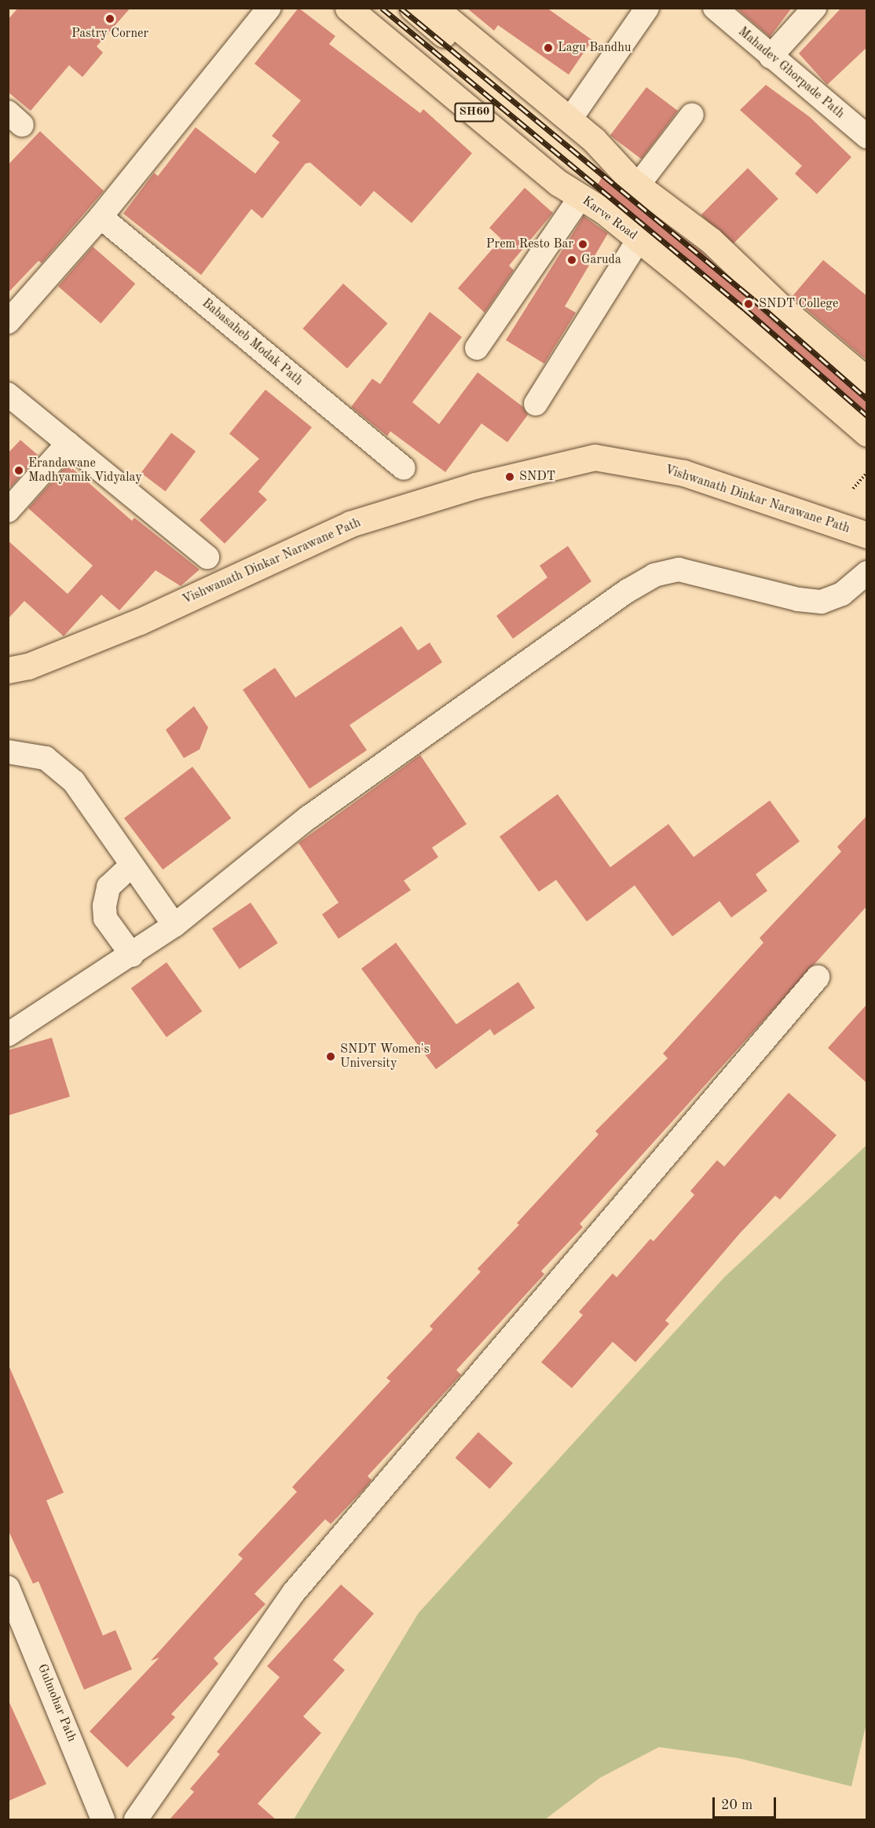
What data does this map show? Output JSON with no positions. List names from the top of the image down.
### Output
{
  "streets": {
    "main road": ["SH60", "Karve Road", "Vishwanath Dinkar Narawane Path"],
    "street": ["Mahadev Ghorpade Path", "Babasaheb Modak Path", "Gulmohar Path"]
  },
  "places": [
    "Pastry Corner",
    "Lagu Bandhu",
    "Prem Resto Bar",
    "Garuda",
    "SNDT College",
    "Erandawane Madhyamik Vidyalay",
    "SNDT",
    "SNDT Women's University"
  ],
  "scale_bar": "20 m"
}
